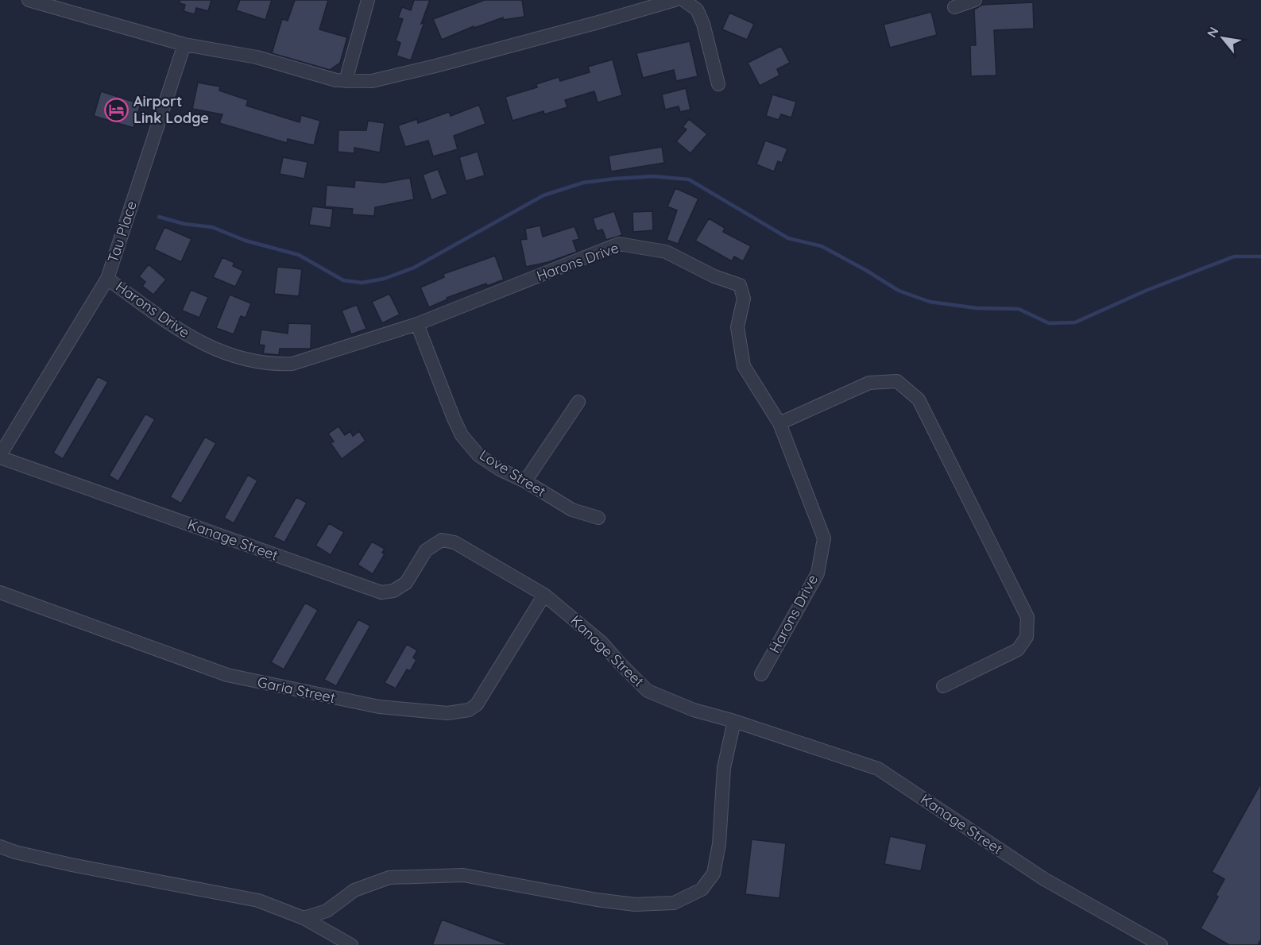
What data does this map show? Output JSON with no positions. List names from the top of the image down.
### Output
{
  "streets": {
    "street": [
      "Tau Place",
      "Harons Drive",
      "Love Street",
      "Kanage Street",
      "Garia Street"
    ]
  },
  "crossings": [
    ["Tau Place", "Harons Drive"],
    ["Tau Place", "Kanage Street"],
    ["Harons Drive", "Love Street"],
    ["Kanage Street", "Garia Street"]
  ],
  "places": {
    "hotel": ["Airport Link Lodge"]
  },
  "north": "top left"
}
